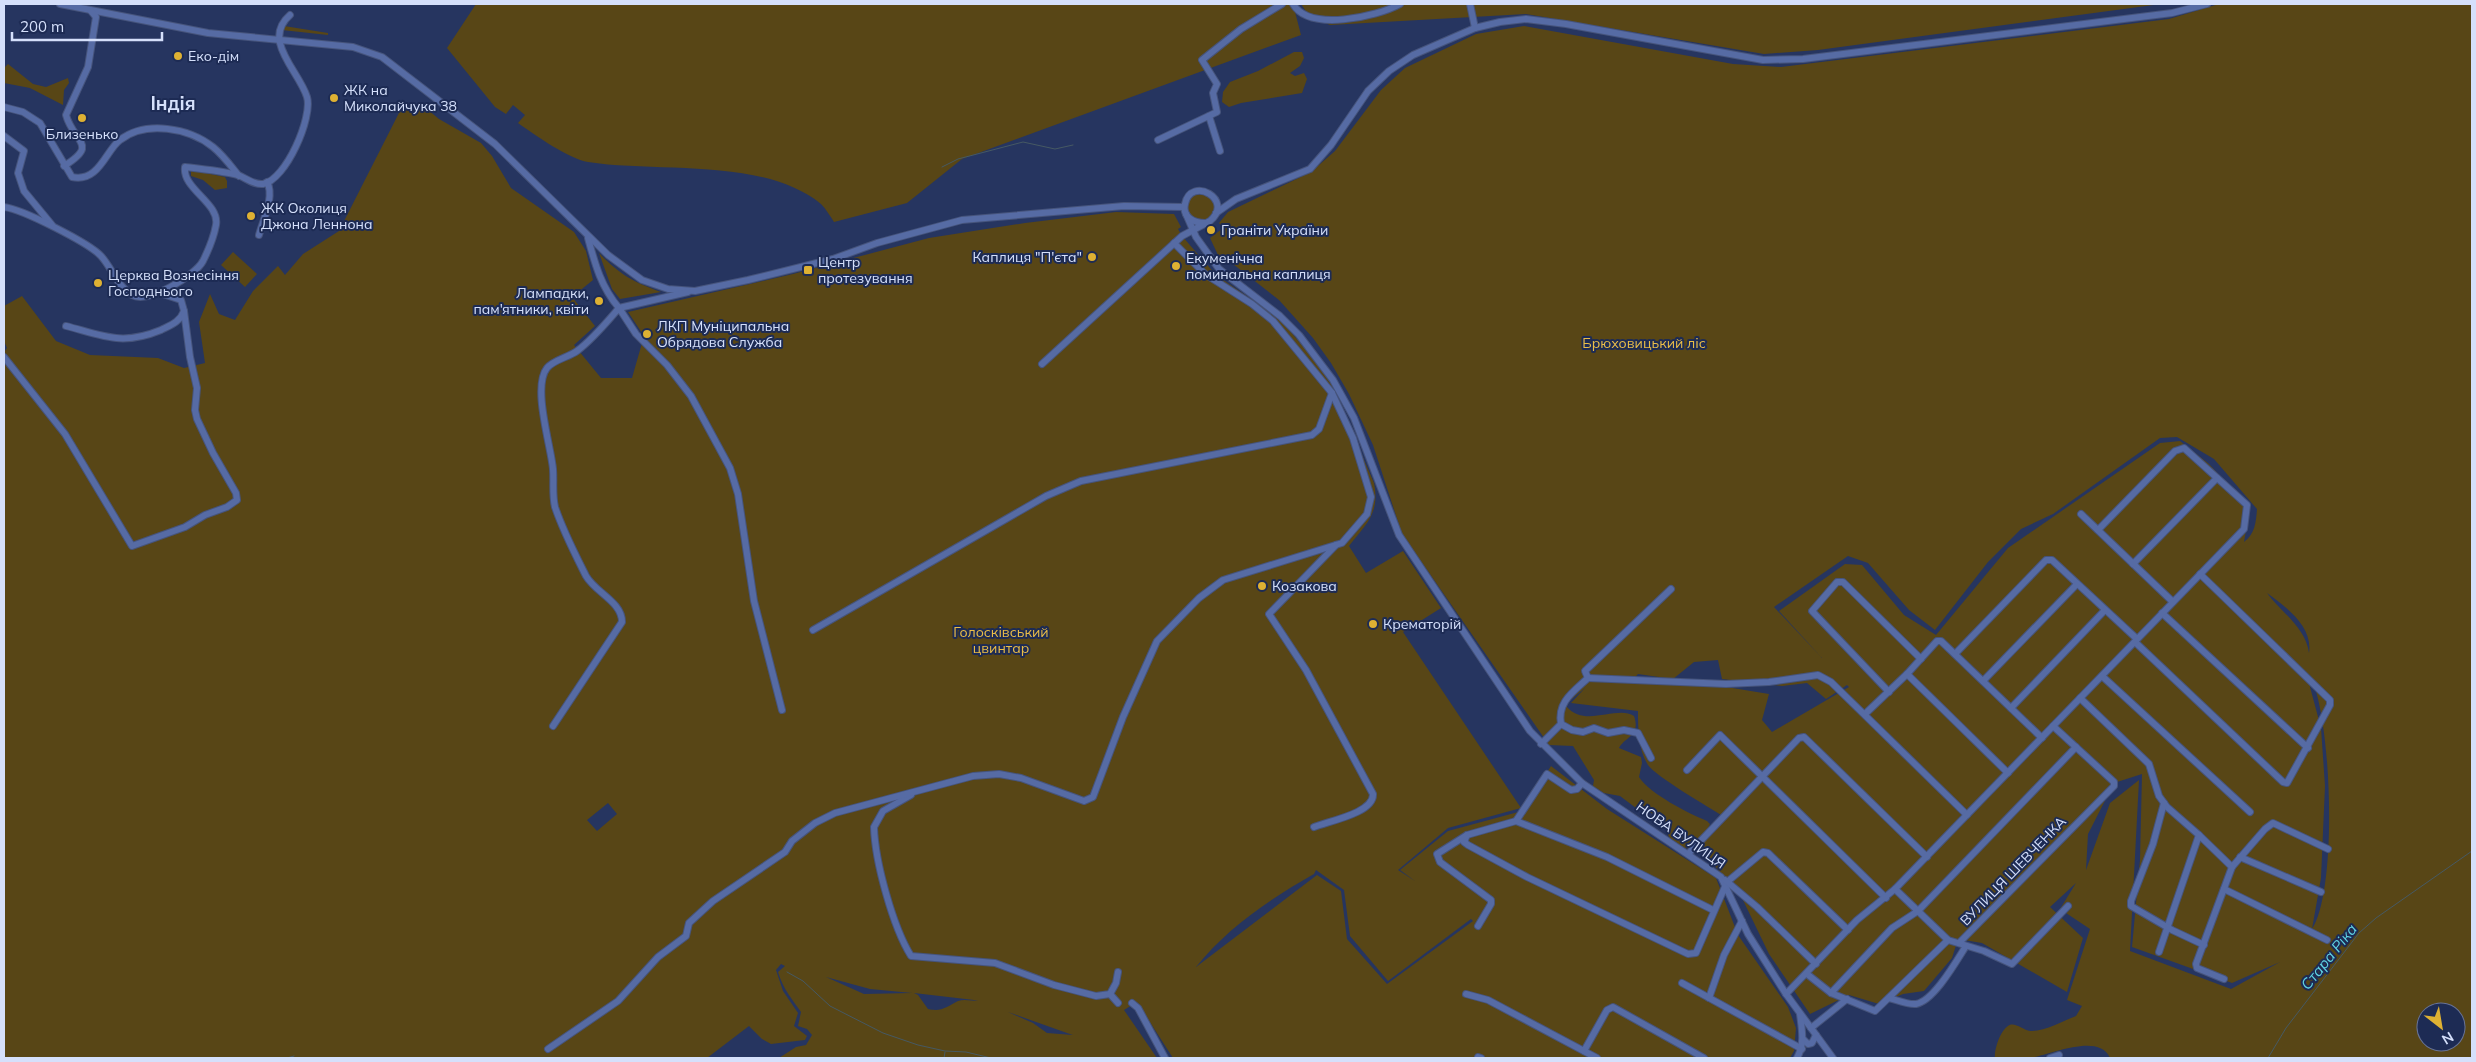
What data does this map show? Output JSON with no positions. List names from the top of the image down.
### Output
{
  "streets": {
    "street": ["НОВА ВУЛИЦЯ", "ВУЛИЦЯ ШЕВЧЕНКА"]
  },
  "districts": ["Індія"],
  "water": ["Стара Ріка"],
  "parks": ["Брюховицький ліс", "Голосківський цвинтар"],
  "places": {
    "other": [
      "Еко-дім",
      "ЖК на Миколайчука 38",
      "Близенько",
      "ЖК Околиця Джона Леннона",
      "Граніти України",
      "Каплиця \"П'єта\"",
      "Екуменічна поминальна каплиця",
      "Церква Вознесіння Господнього",
      "Лампадки, пам'ятники, квіти",
      "ЛКП Муніципальна Обрядова Служба",
      "Козакова",
      "Крематорій"
    ],
    "transit": ["Центр протезування"]
  },
  "scale_bar": "200 m",
  "north": "bottom right"
}
